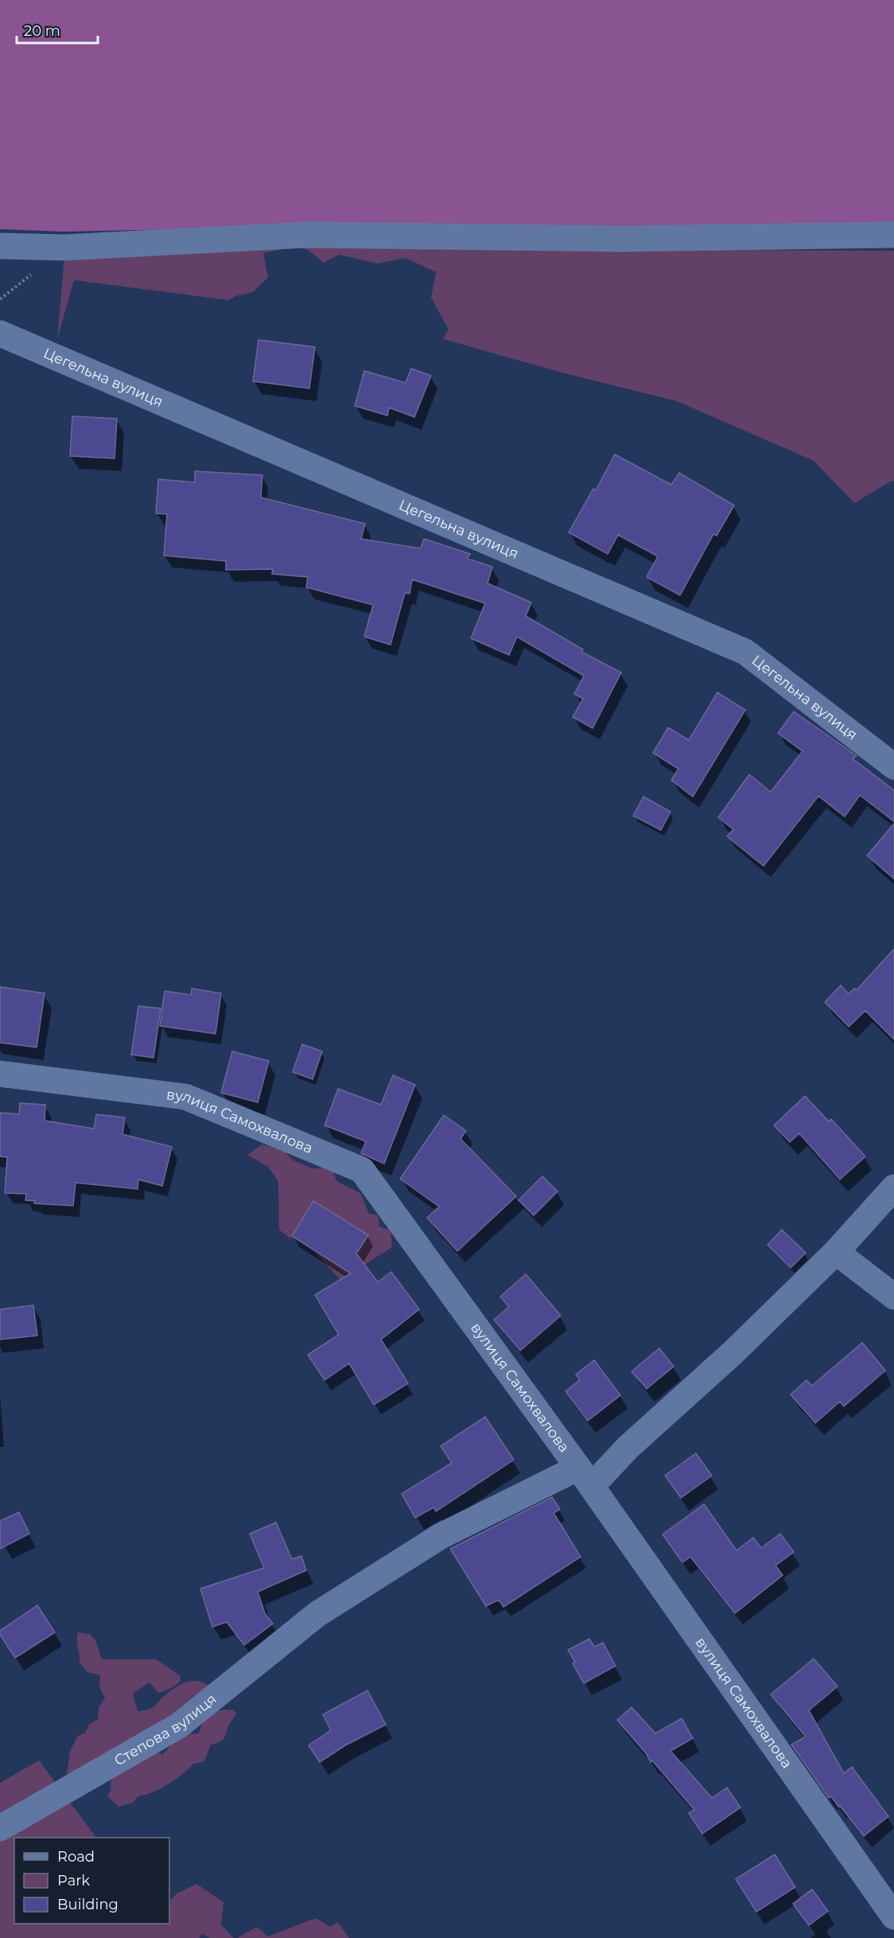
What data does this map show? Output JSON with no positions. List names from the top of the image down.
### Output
{
  "streets": {
    "street": ["Цегельна вулиця", "вулиця Самохвалова", "Степова вулиця"]
  },
  "crossings": [
    ["вулиця Самохвалова", "Степова вулиця"]
  ],
  "legend": ["Road", "Park", "Building"],
  "scale_bar": "20 m"
}
